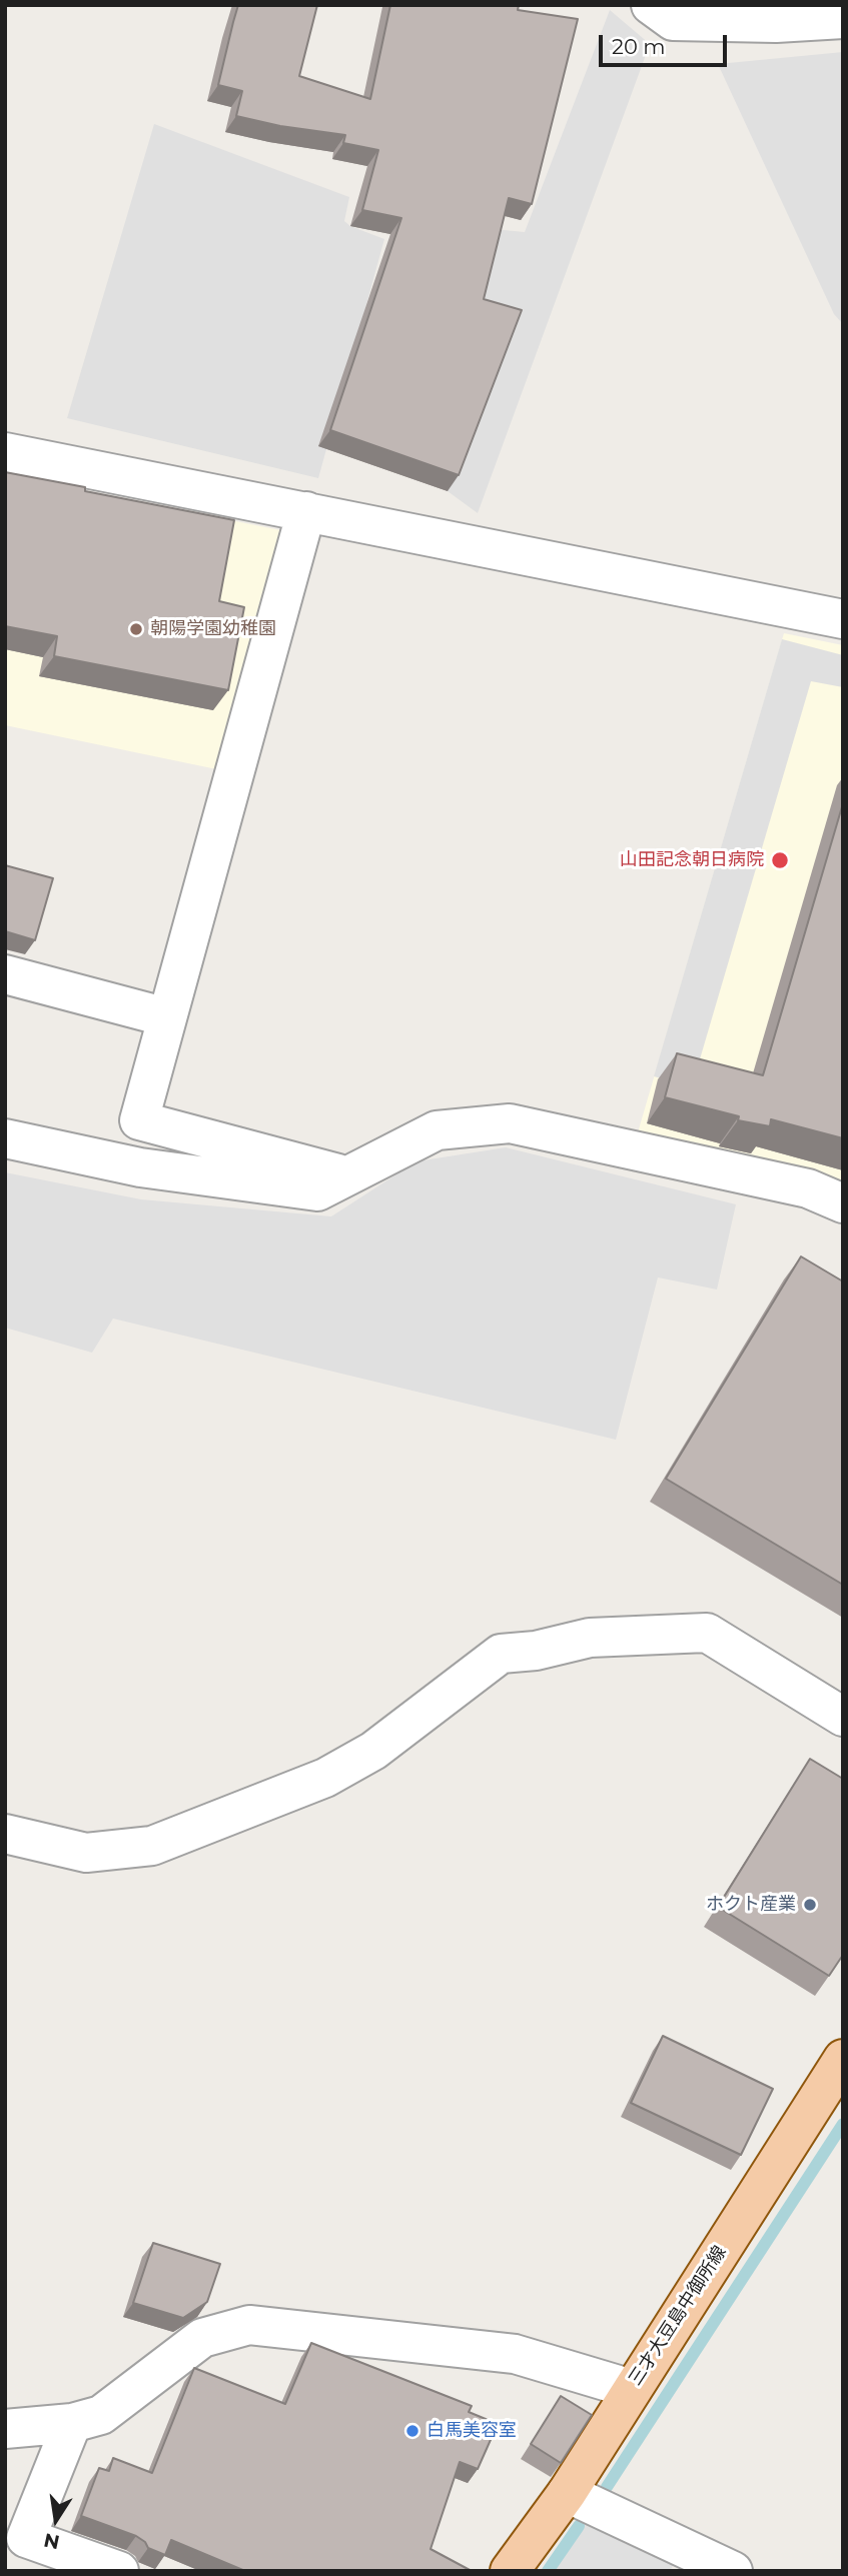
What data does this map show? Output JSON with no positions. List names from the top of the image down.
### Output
{
  "streets": {
    "main road": ["三才大豆島中御所線"]
  },
  "places": [
    "朝陽学園幼稚園",
    "山田記念朝日病院",
    "ホクト産業",
    "白馬美容室"
  ],
  "scale_bar": "20 m",
  "north": "bottom"
}
